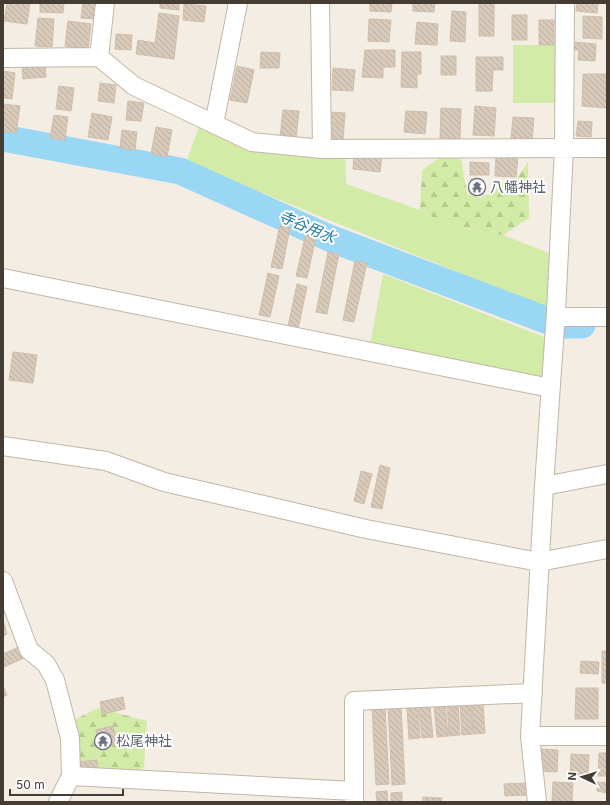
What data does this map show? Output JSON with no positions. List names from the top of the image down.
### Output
{
  "water": ["寺谷用水"],
  "places": {
    "temple": ["八幡神社", "松尾神社"]
  },
  "scale_bar": "50 m",
  "north": "left"
}
